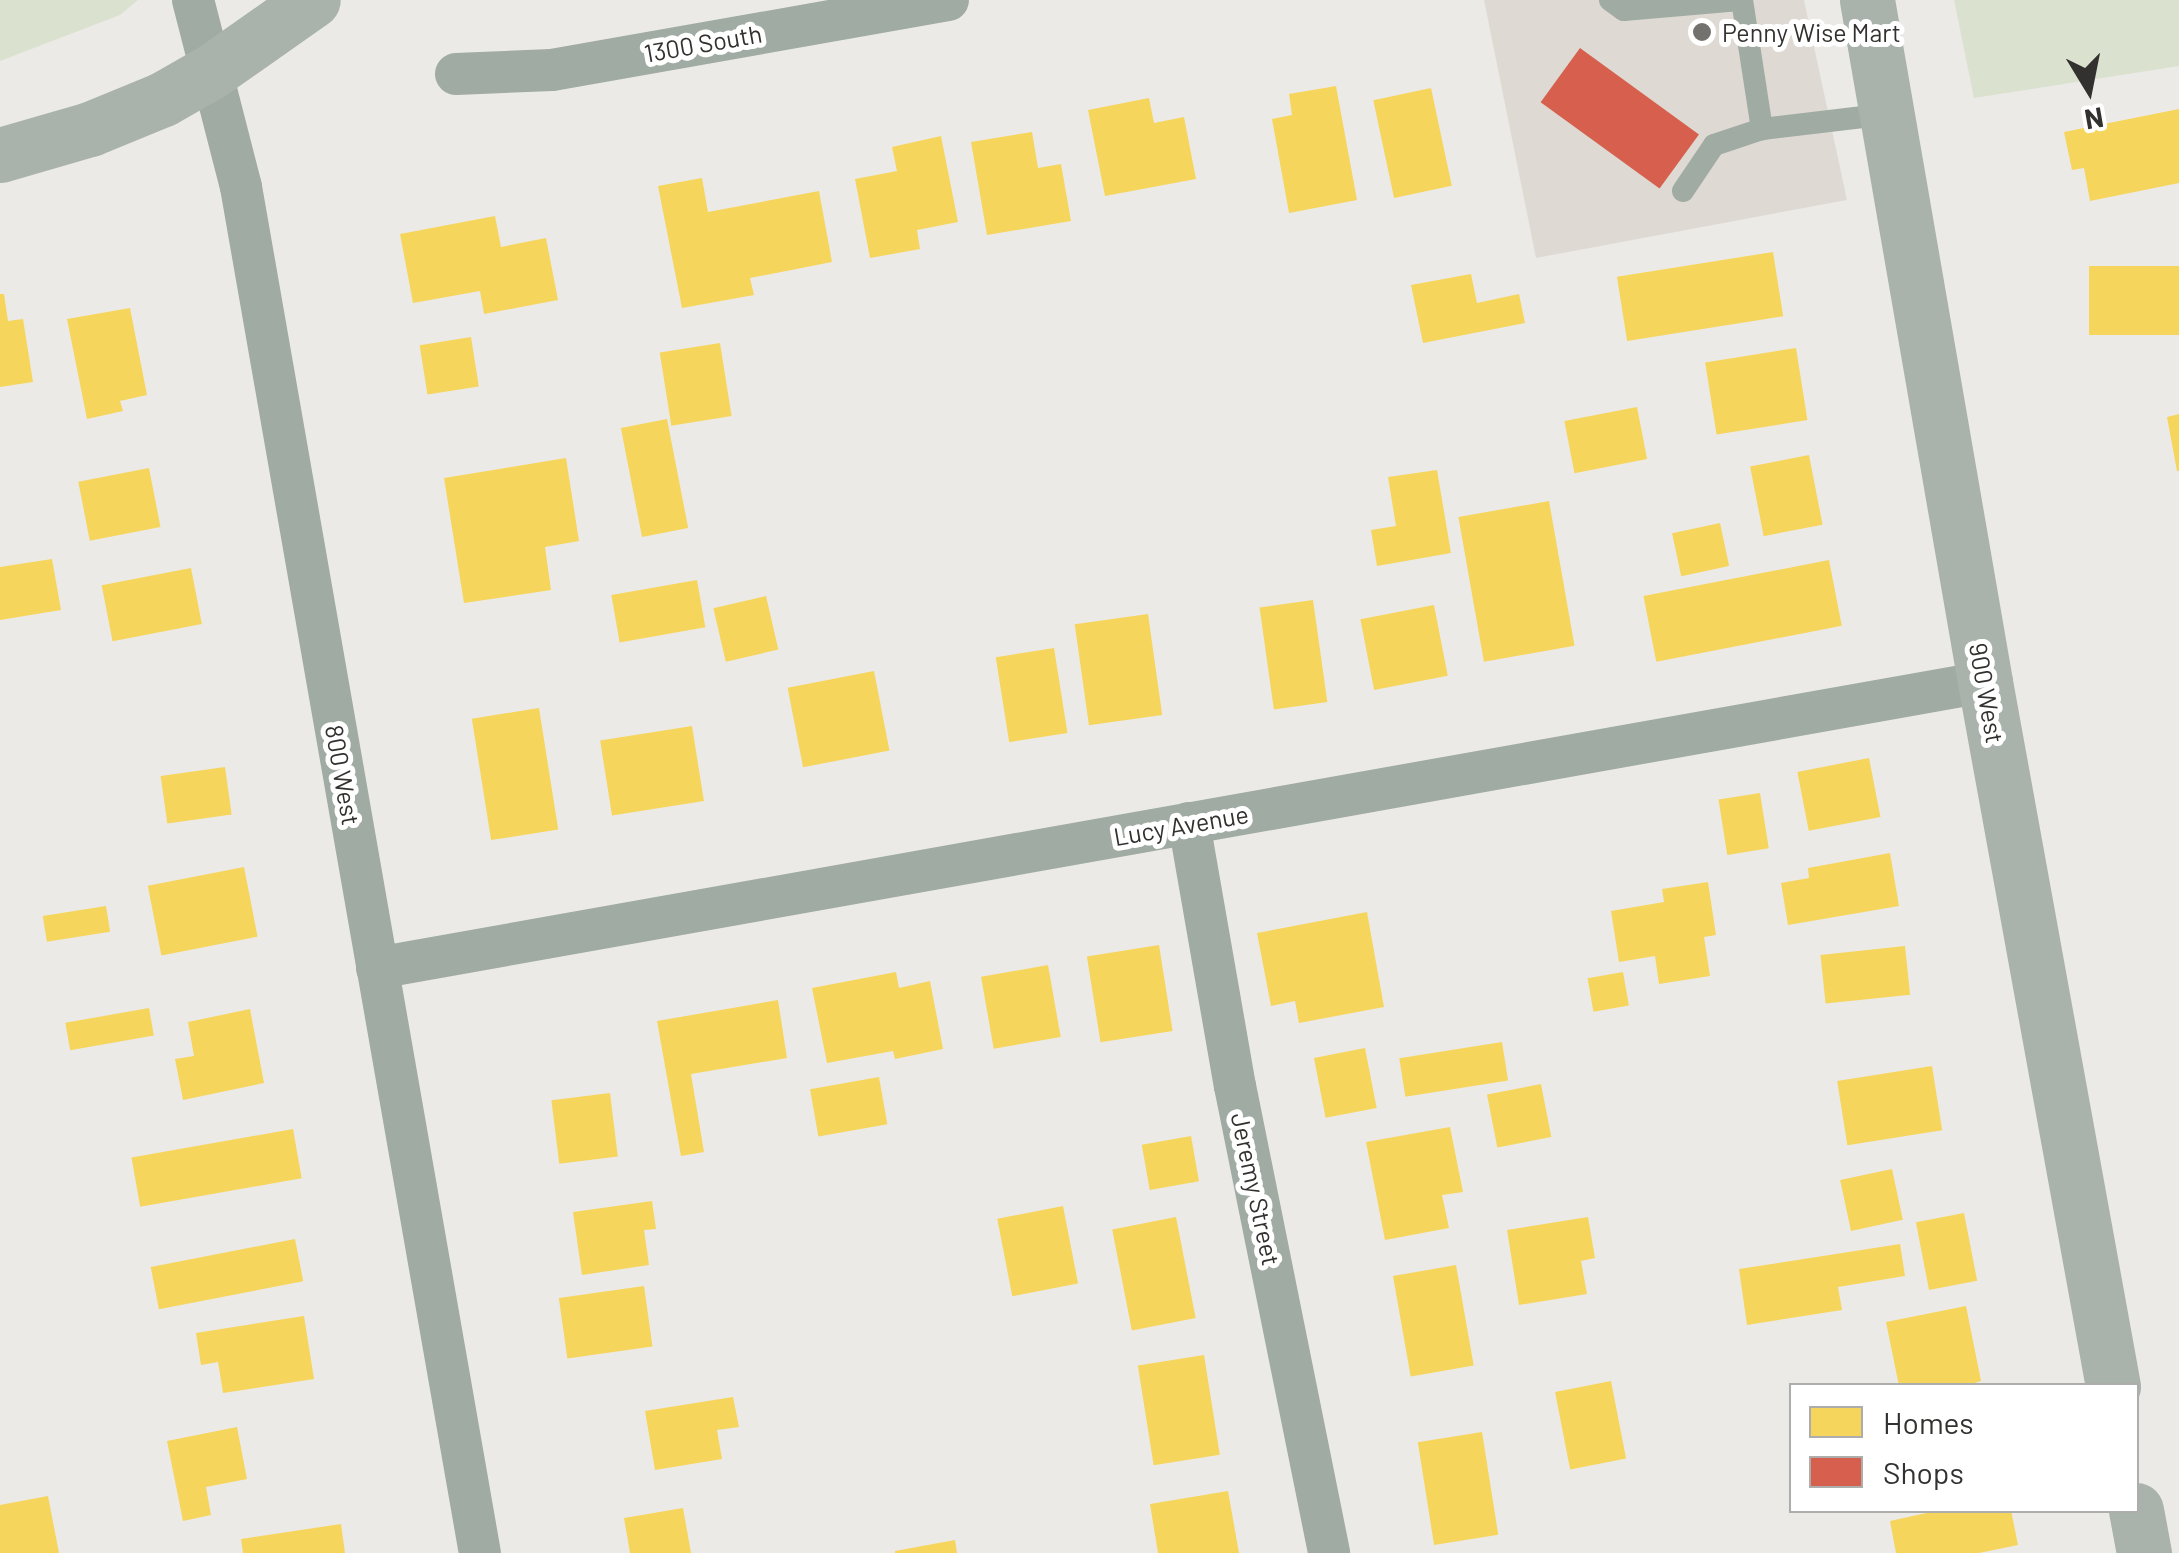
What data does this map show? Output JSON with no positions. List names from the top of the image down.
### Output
{
  "streets": {
    "main road": ["900 West"],
    "street": [
      "1300 South",
      "800 West",
      "Lucy Avenue",
      "Jeremy Street"
    ]
  },
  "crossings": [
    ["900 West", "Lucy Avenue"],
    ["800 West", "Lucy Avenue"],
    ["Lucy Avenue", "Jeremy Street"]
  ],
  "places": ["Penny Wise Mart"],
  "legend": ["Homes", "Shops"],
  "north": "bottom"
}
